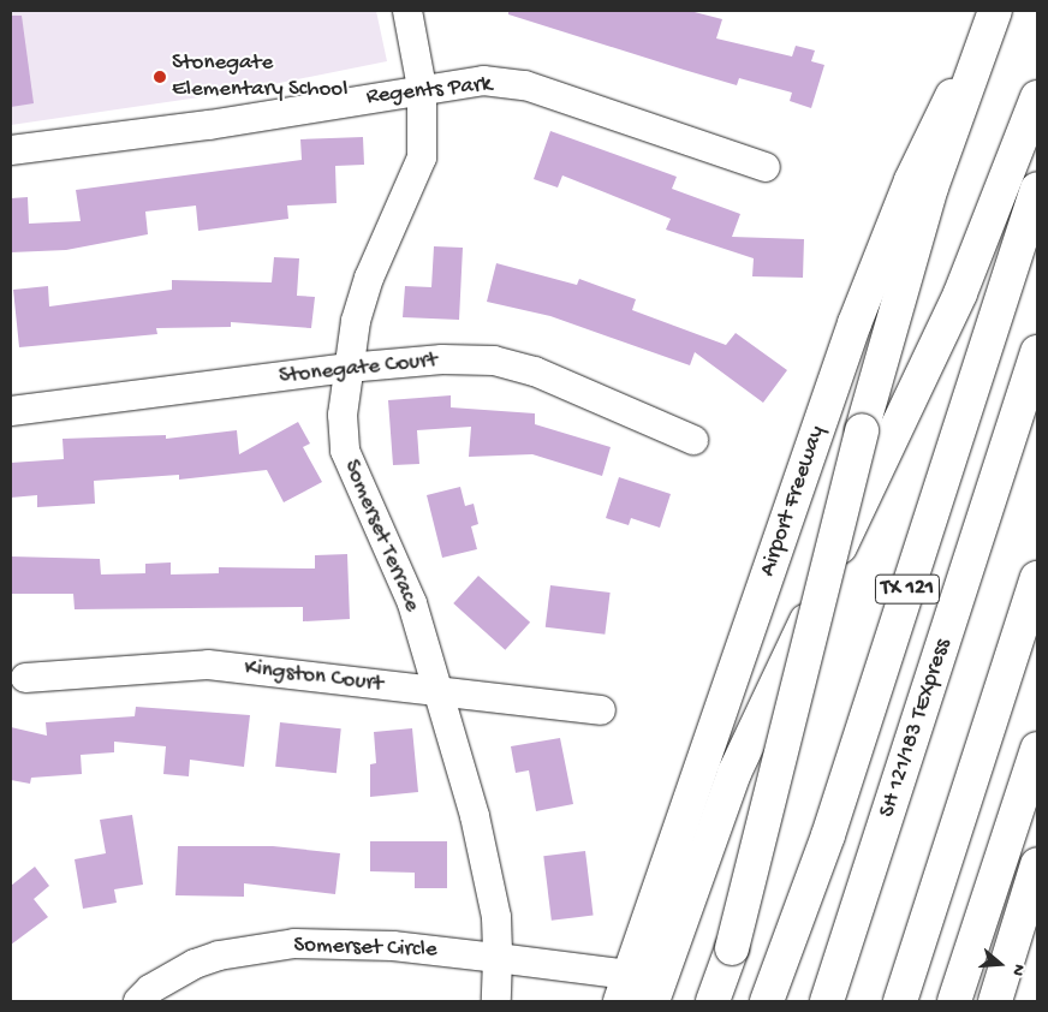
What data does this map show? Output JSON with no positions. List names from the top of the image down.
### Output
{
  "streets": {
    "main road": ["Airport Freeway", "TX 121", "SH 121/183 TEXpress"],
    "street": [
      "Regents Park",
      "Stonegate Court",
      "Somerset Terrace",
      "Kingston Court",
      "Somerset Circle"
    ]
  },
  "crossings": [
    ["Regents Park", "Somerset Terrace"],
    ["Stonegate Court", "Somerset Terrace"],
    ["Airport Freeway", "Somerset Circle"],
    ["Somerset Terrace", "Kingston Court"],
    ["Somerset Terrace", "Somerset Circle"]
  ],
  "places": ["Stonegate Elementary School"],
  "north": "right"
}
